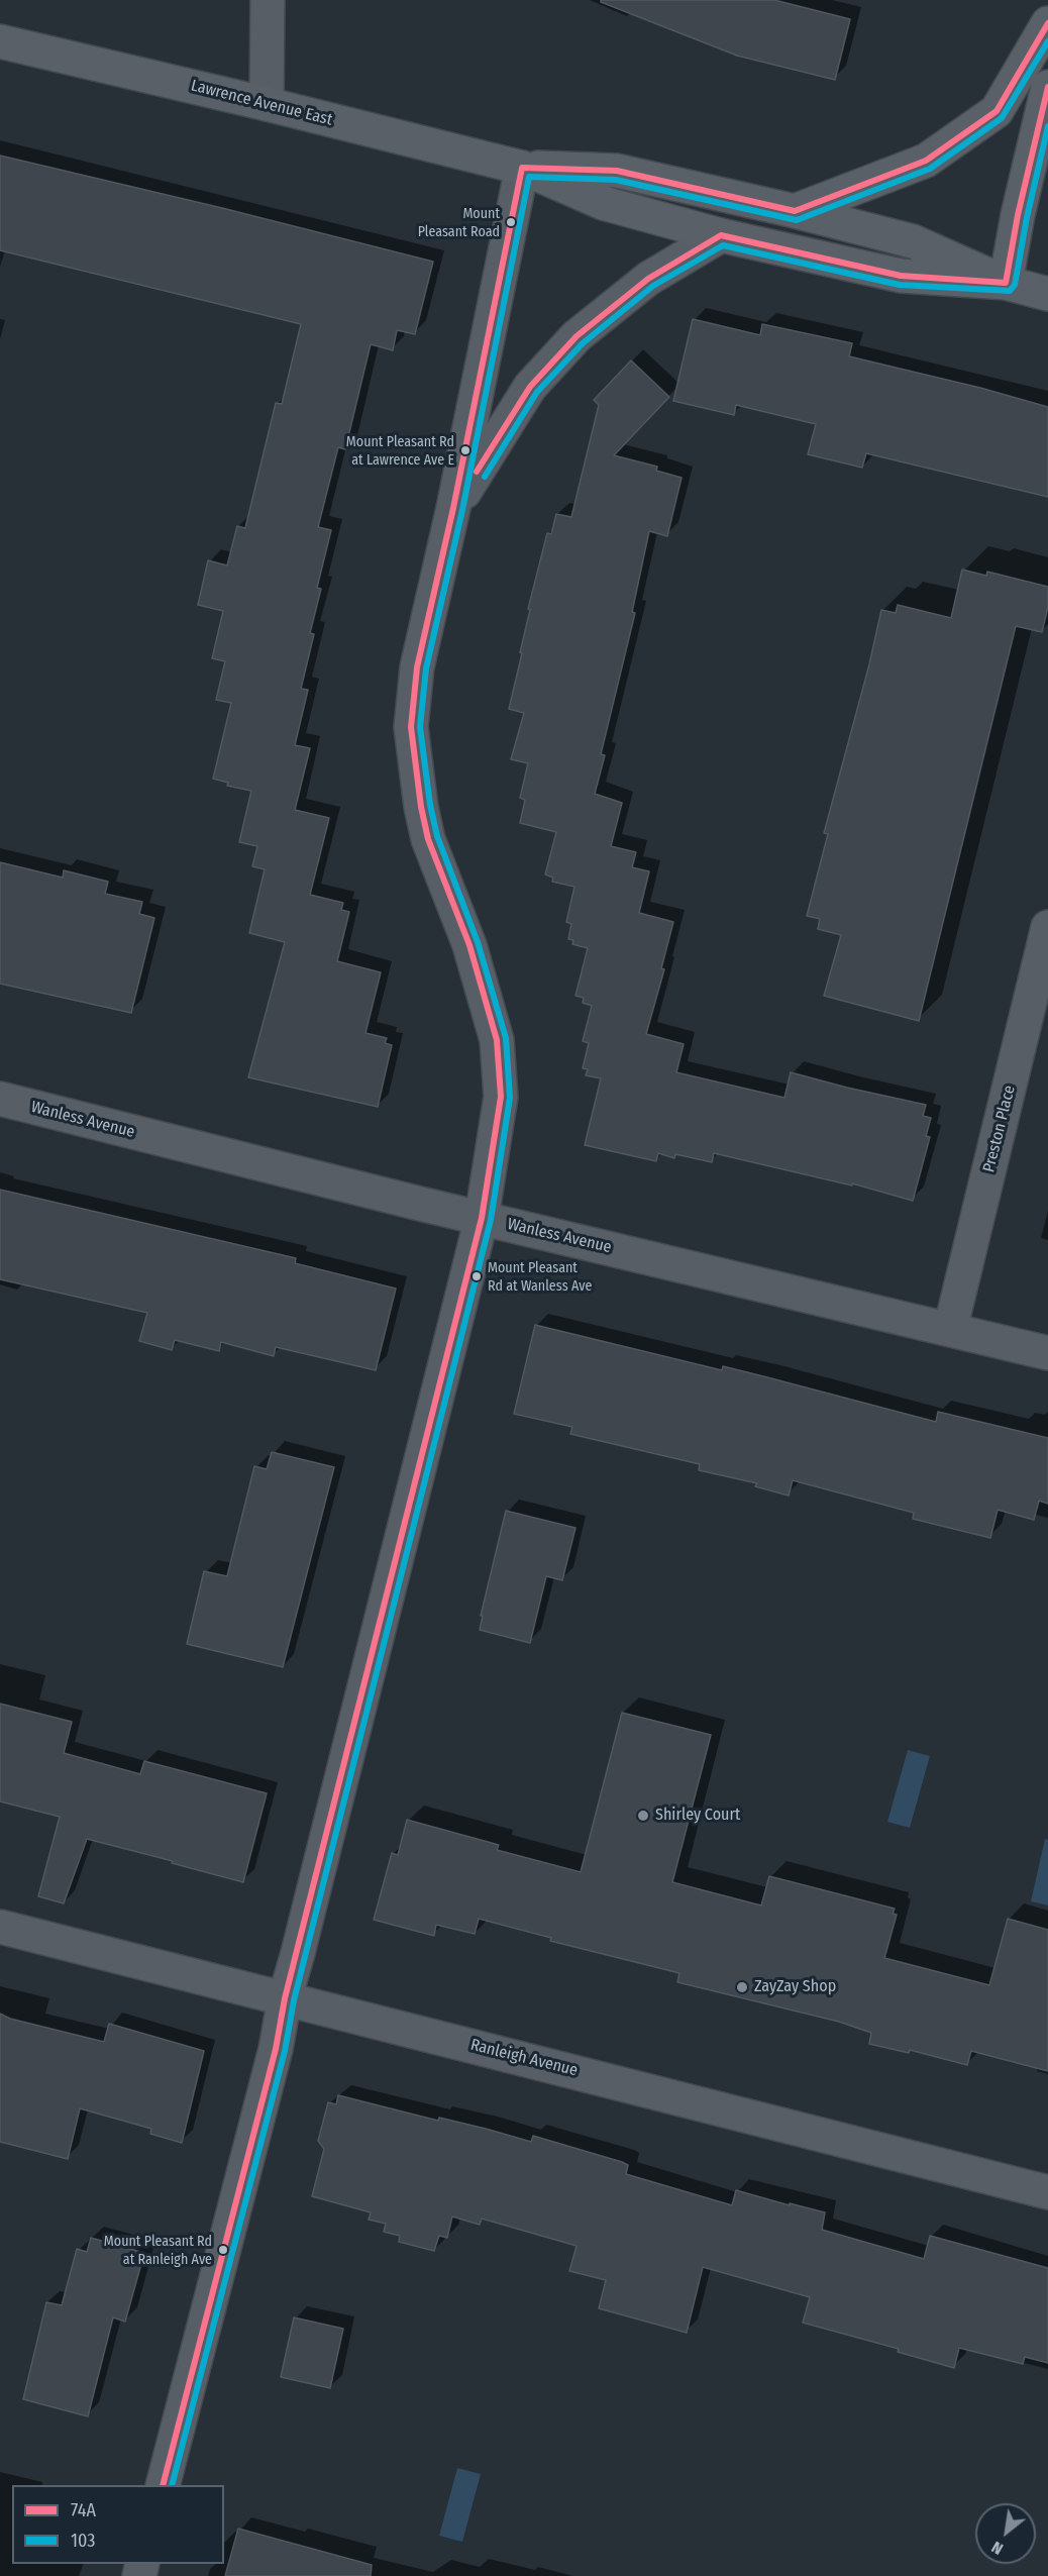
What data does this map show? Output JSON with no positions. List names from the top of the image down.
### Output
{
  "streets": {
    "main road": ["Lawrence Avenue East"],
    "street": ["Wanless Avenue", "Preston Place", "Ranleigh Avenue"]
  },
  "crossings": [
    ["Wanless Avenue", "Preston Place"]
  ],
  "places": [
    "Mount Pleasant Road",
    "Mount Pleasant Rd at Lawrence Ave E",
    "Mount Pleasant Rd at Wanless Ave",
    "Shirley Court",
    "ZayZay Shop",
    "Mount Pleasant Rd at Ranleigh Ave"
  ],
  "lines": ["transit line 74A", "transit line 103"],
  "legend": ["74A", "103"],
  "north": "bottom left"
}
